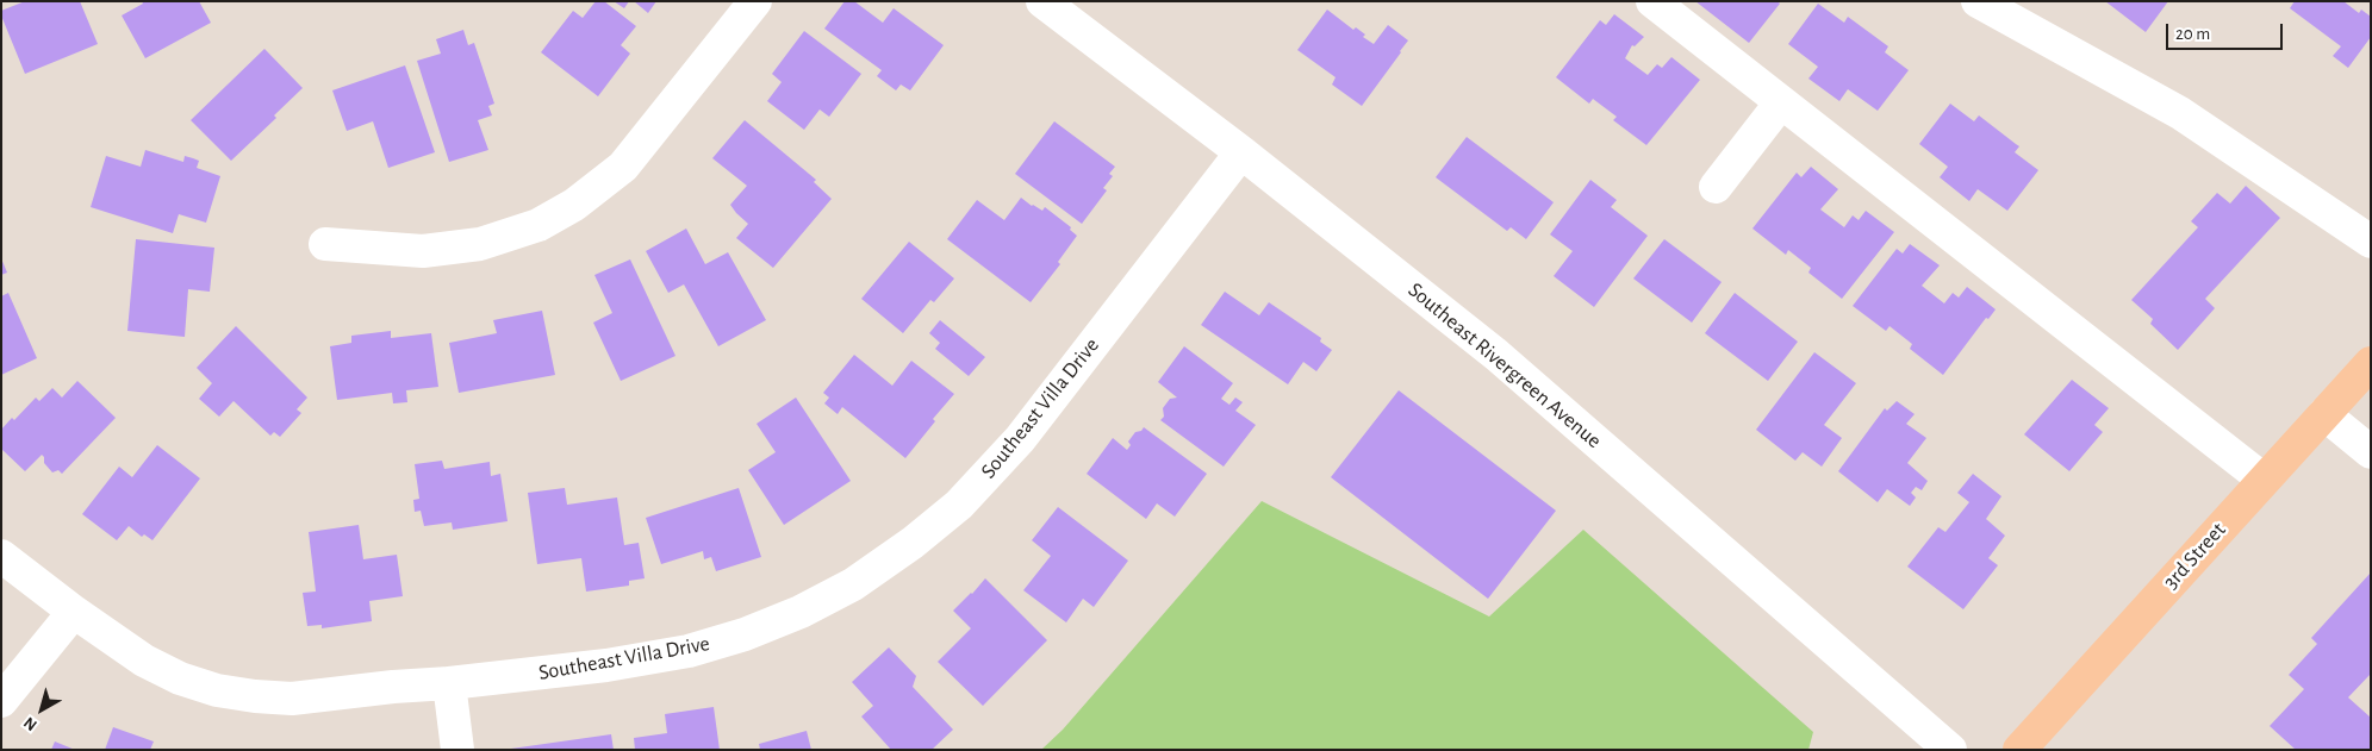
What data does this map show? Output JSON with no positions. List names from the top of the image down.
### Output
{
  "streets": {
    "highway": ["3rd Street"],
    "street": ["Southeast Rivergreen Avenue", "Southeast Villa Drive"]
  },
  "crossings": [
    ["Southeast Rivergreen Avenue", "Southeast Villa Drive"]
  ],
  "scale_bar": "20 m",
  "north": "bottom left"
}
